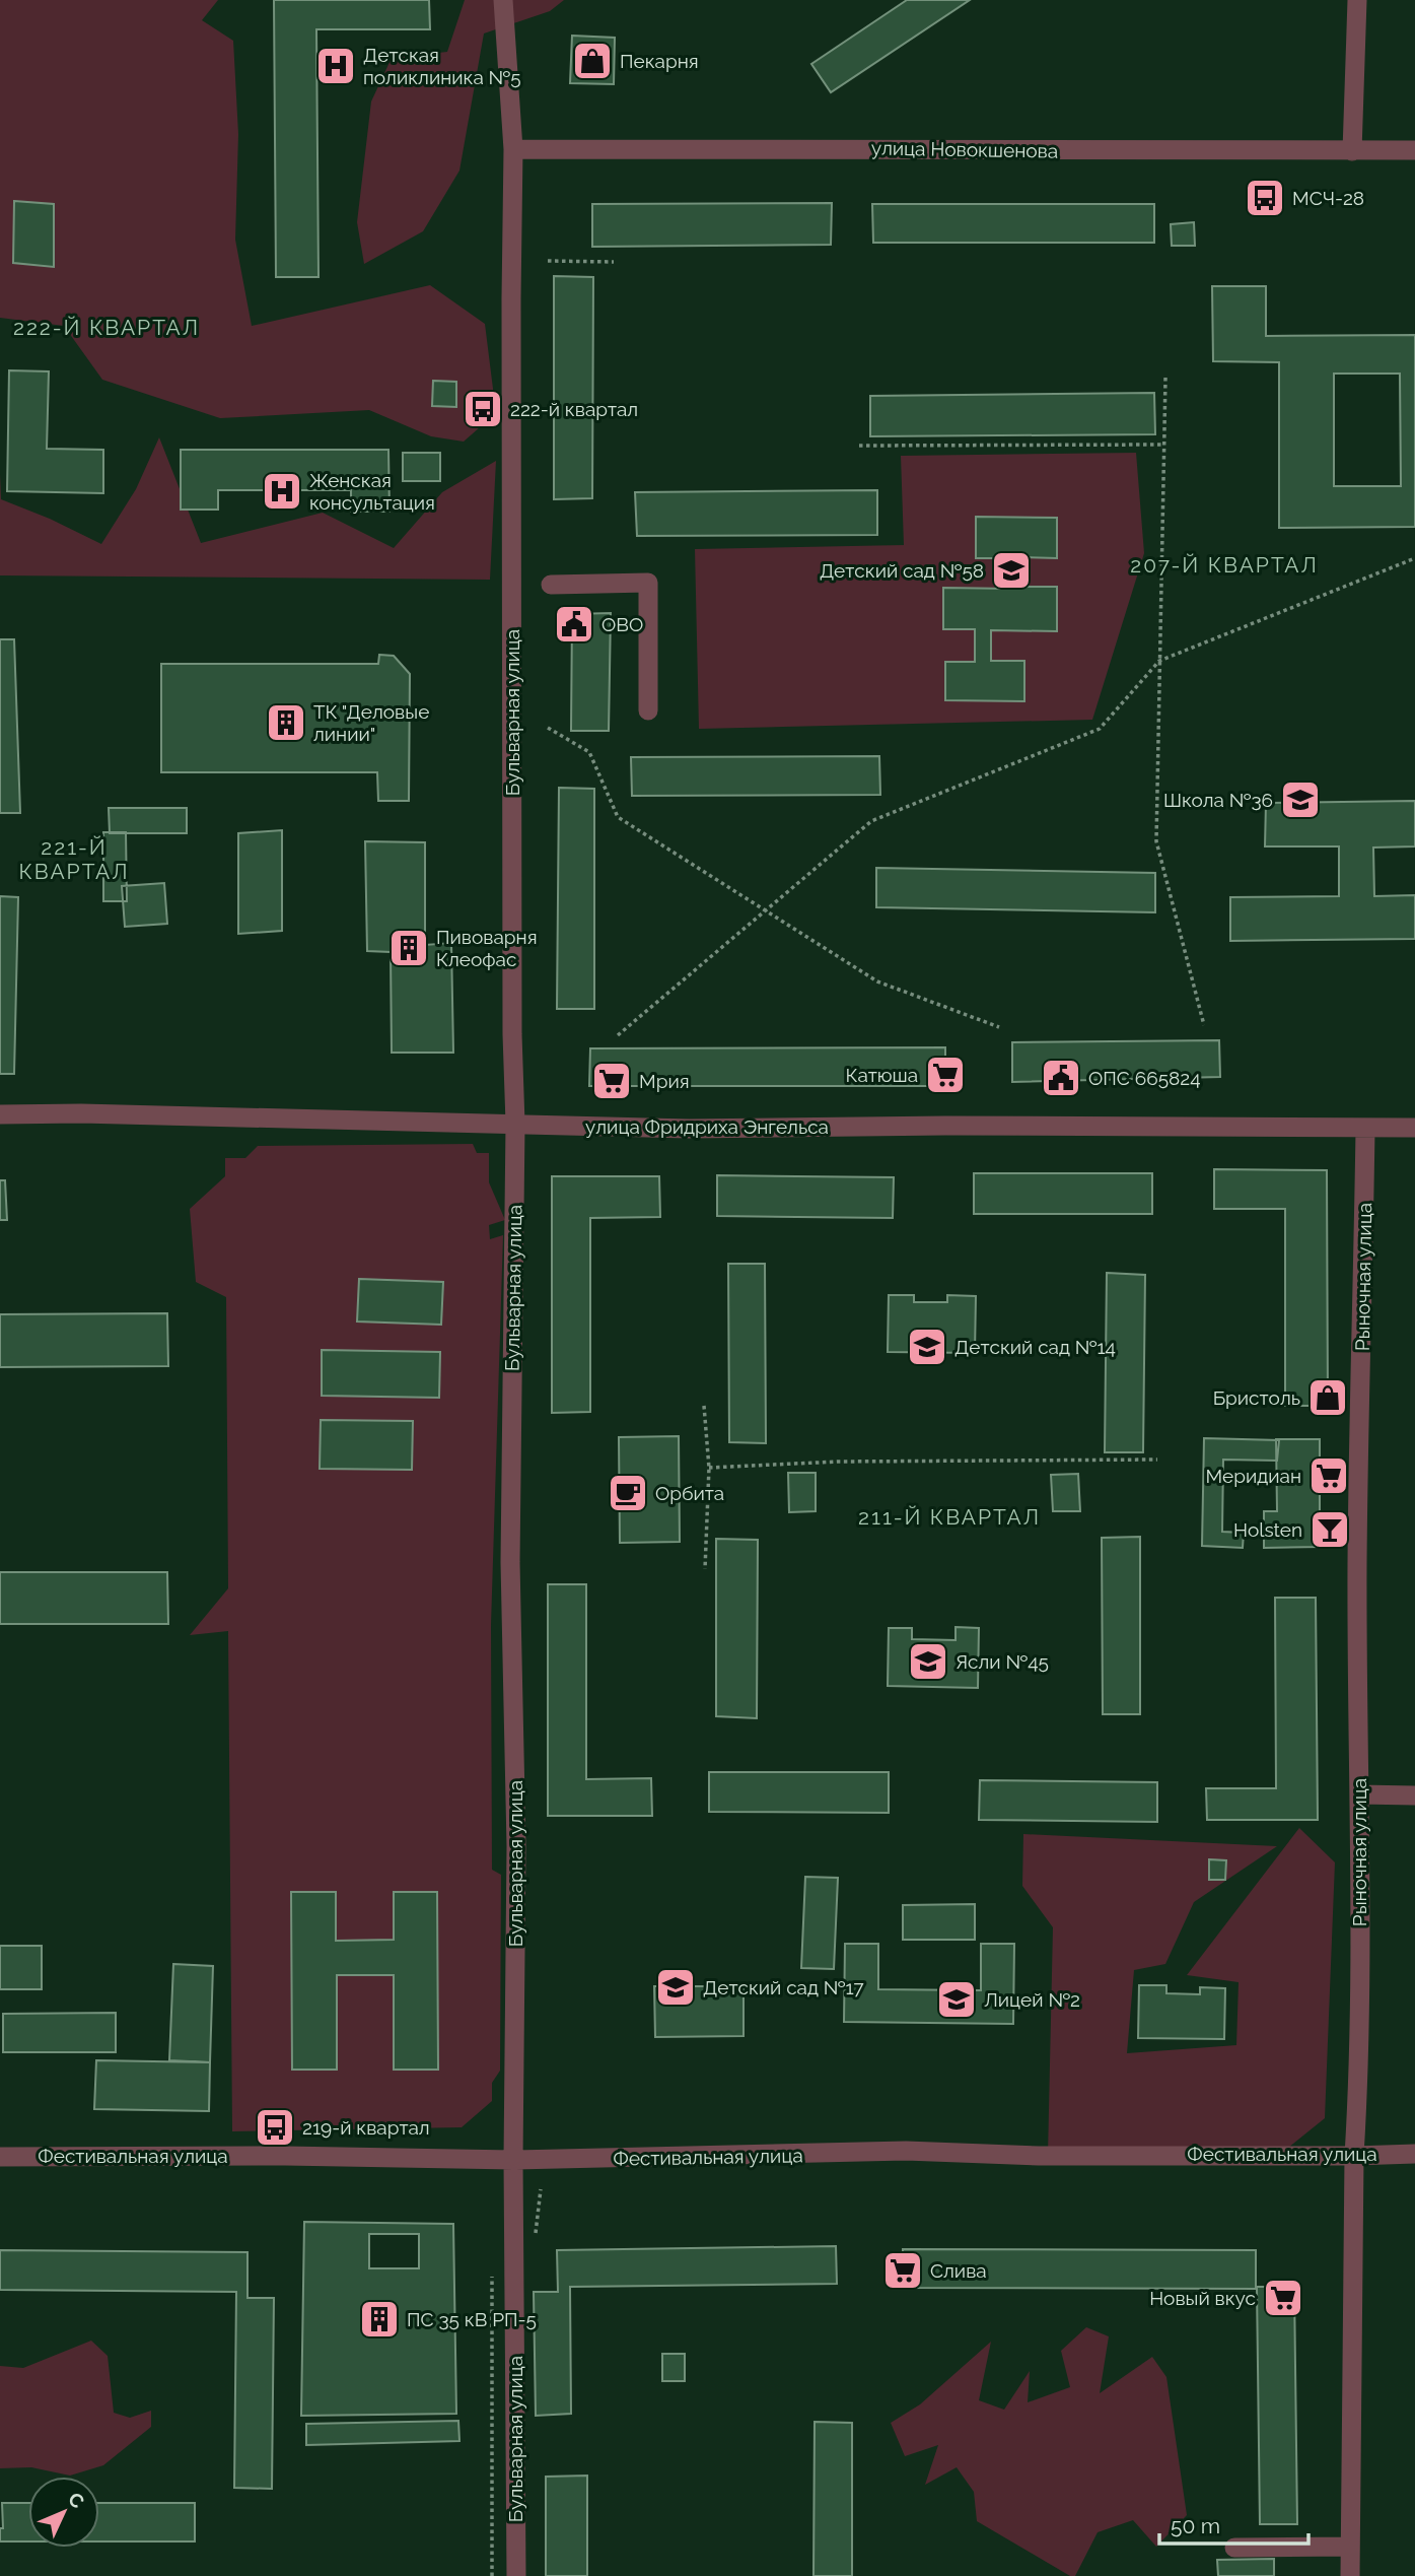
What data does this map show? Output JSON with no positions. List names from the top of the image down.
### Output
{
  "streets": {
    "street": [
      "улица Новокшенова",
      "Бульварная улица",
      "улица Фридриха Энгельса",
      "Рыночная улица",
      "Фестивальная улица"
    ]
  },
  "crossings": [
    ["улица Новокшенова", "Бульварная улица"],
    ["Бульварная улица", "улица Фридриха Энгельса"],
    ["Бульварная улица", "Фестивальная улица"],
    ["улица Фридриха Энгельса", "Рыночная улица"],
    ["Рыночная улица", "Фестивальная улица"]
  ],
  "districts": [
    "222-Й КВАРТАЛ",
    "207-Й КВАРТАЛ",
    "221-Й КВАРТАЛ",
    "211-Й КВАРТАЛ"
  ],
  "places": {
    "shop": ["Пекарня", "Бристоль"],
    "hospital": ["Детская поликлиника №5", "Женская консультация"],
    "bus stop": ["МСЧ-28", "222-й квартал", "219-й квартал"],
    "school or university": [
      "Детский сад №58",
      "Школа №36",
      "Детский сад №14",
      "Ясли №45",
      "Детский сад №17",
      "Лицей №2"
    ],
    "public building": ["ОВО", "ОПС 665824"],
    "building": ["ТК \"Деловые линии\"", "Пивоварня Клеофас", "ПС 35 кВ РП-5"],
    "supermarket": [
      "Катюша",
      "Мрия",
      "Меридиан",
      "Слива",
      "Новый вкус"
    ],
    "cafe": ["Орбита"],
    "bar": ["Holsten"]
  },
  "scale_bar": "50 m",
  "north": "top right"
}
